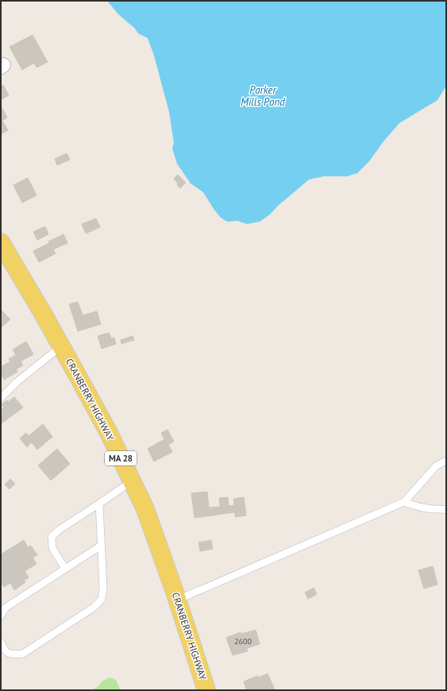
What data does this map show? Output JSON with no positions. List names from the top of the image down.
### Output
{
  "streets": {
    "main road": ["CRANBERRY HIGHWAY", "MA 28"]
  },
  "water": ["Parker Mills Pond"],
  "house_numbers": ["2600"]
}
